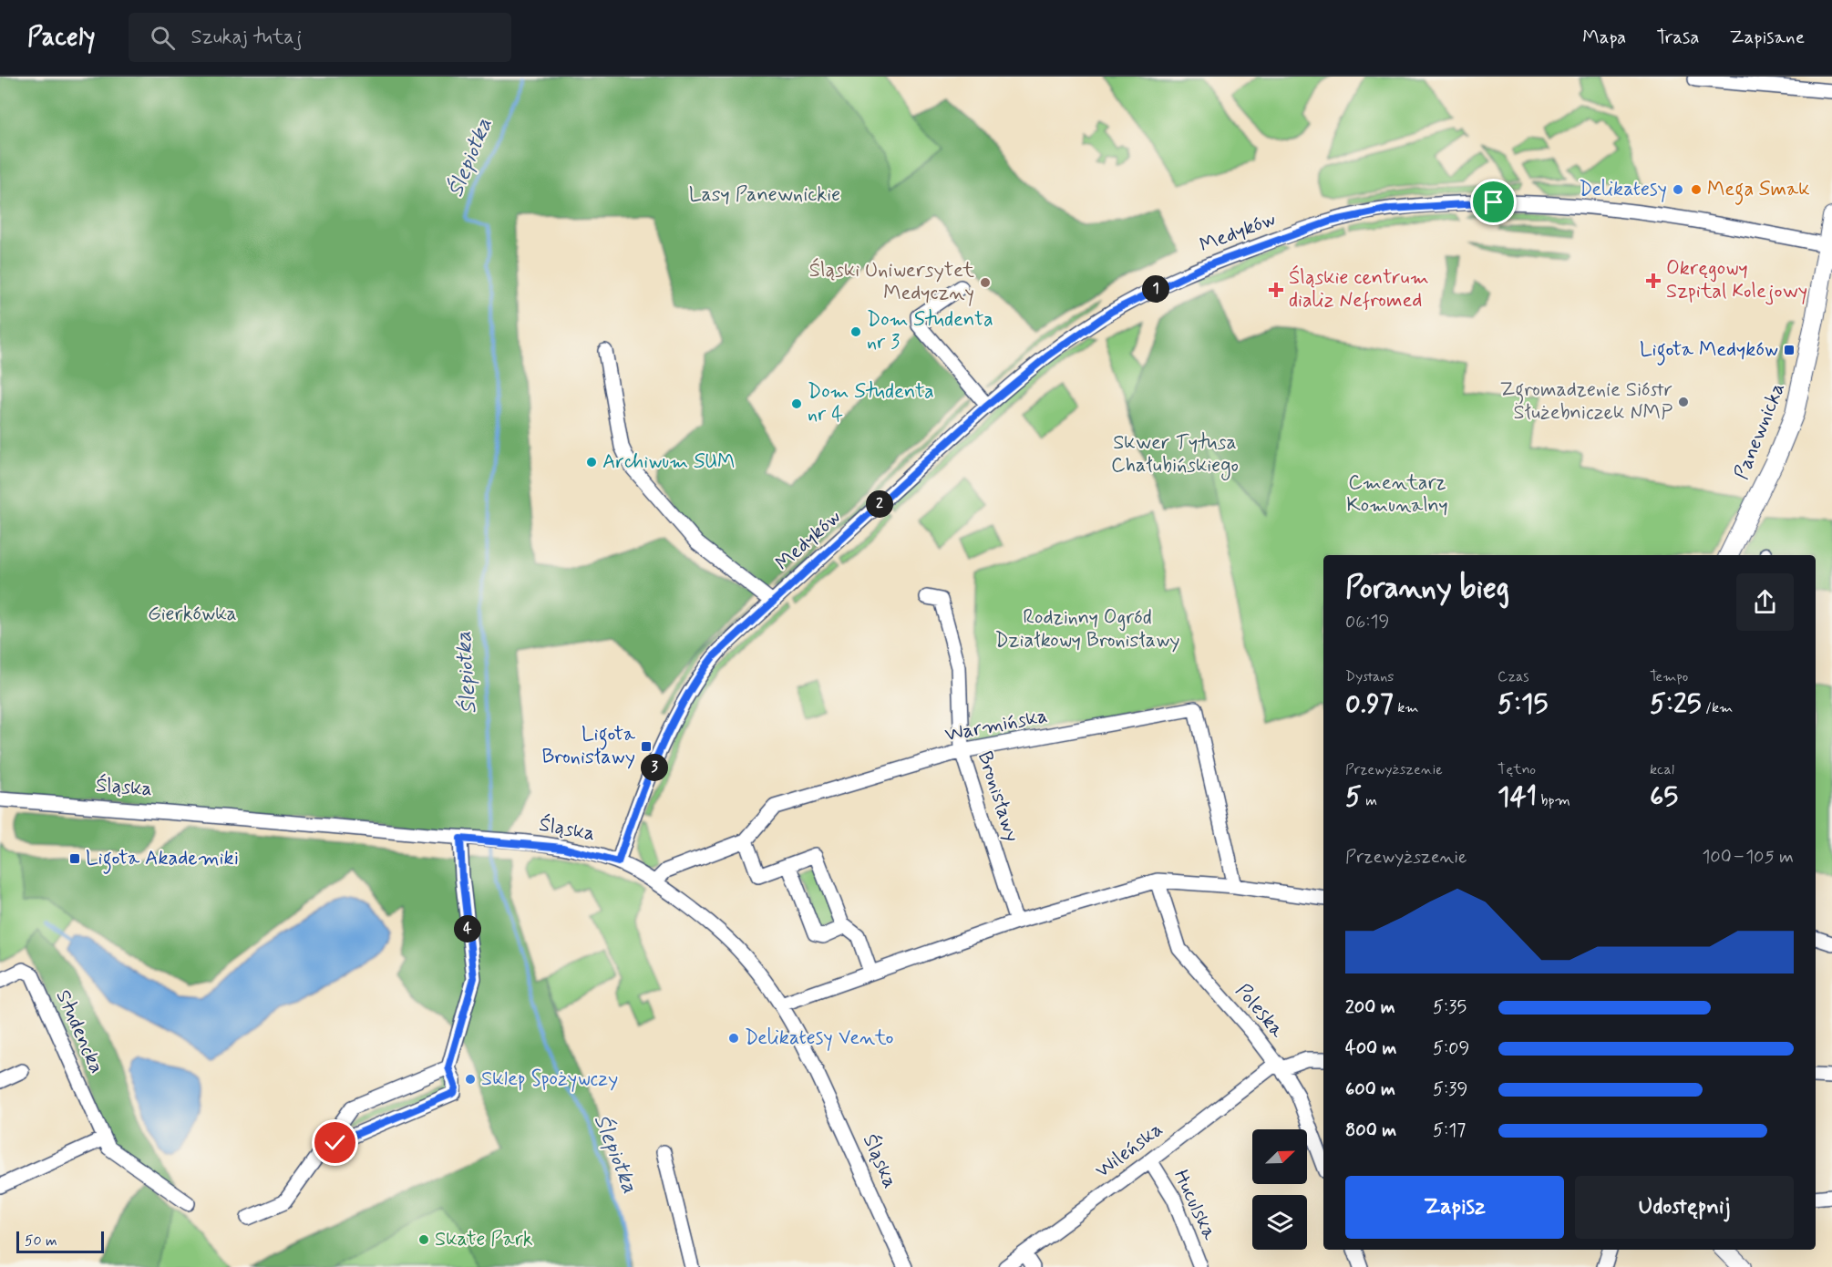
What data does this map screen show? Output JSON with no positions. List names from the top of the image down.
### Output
{
  "streets": {
    "street": [
      "Medyków",
      "Panewnicka",
      "Warmińska",
      "Śląska",
      "Bronisławy",
      "Poleska",
      "Studencka",
      "Wileńska",
      "Huculska"
    ]
  },
  "crossings": [
    ["Medyków", "Panewnicka"],
    ["Medyków", "Śląska"],
    ["Warmińska", "Śląska"],
    ["Warmińska", "Bronisławy"],
    ["Poleska", "Wileńska"],
    ["Wileńska", "Huculska"]
  ],
  "water": ["Ślepiotka"],
  "parks": [
    "Lasy Panewnickie",
    "Skwer Tytusa Chałubińskiego",
    "Cmentarz Komunalny",
    "Gierkówka",
    "Rodzinny Ogród Działkowy Bronisławy"
  ],
  "places": {
    "other": [
      "Delikatesy",
      "Mega Smak",
      "Śląski Uniwersytet Medyczny",
      "Dom Studenta nr 3",
      "Zgromadzenie Sióstr Służebniczek NMP",
      "Dom Studenta nr 4",
      "Archiwum SUM",
      "Delikatesy Vento",
      "Sklep Spożywczy",
      "Skate Park"
    ],
    "health": ["Okręgowy Szpital Kolejowy", "Śląskie centrum dializ Nefromed"],
    "transit": ["Ligota Medyków", "Ligota Bronisławy", "Ligota Akademiki"]
  },
  "scale_bar": "50 m",
  "north": "top right",
  "page": {
    "header": "Pacely",
    "search": "Szukaj tutaj",
    "nav": ["Mapa", "Trasa", "Zapisane"],
    "pins": [
      "1",
      "2",
      "3",
      "4"
    ],
    "heading": ["Poranny bieg", "06:19"],
    "stats": [
      ["Dystans", "0.97 km"],
      ["Czas", "5:15"],
      ["Tempo", "5:25 /km"],
      ["Przewyższenie", "5 m"],
      ["Tętno", "141 bpm"],
      ["kcal", "65"]
    ],
    "chart": ["Przewyższenie", "100–105 m"],
    "list": [
      {
        "name": "200 m",
        "note": "5:35"
      },
      {
        "name": "400 m",
        "note": "5:09"
      },
      {
        "name": "600 m",
        "note": "5:39"
      },
      {
        "name": "800 m",
        "note": "5:17"
      }
    ],
    "buttons": ["Zapisz", "Udostępnij"],
    "scale": "50 m"
  }
}
